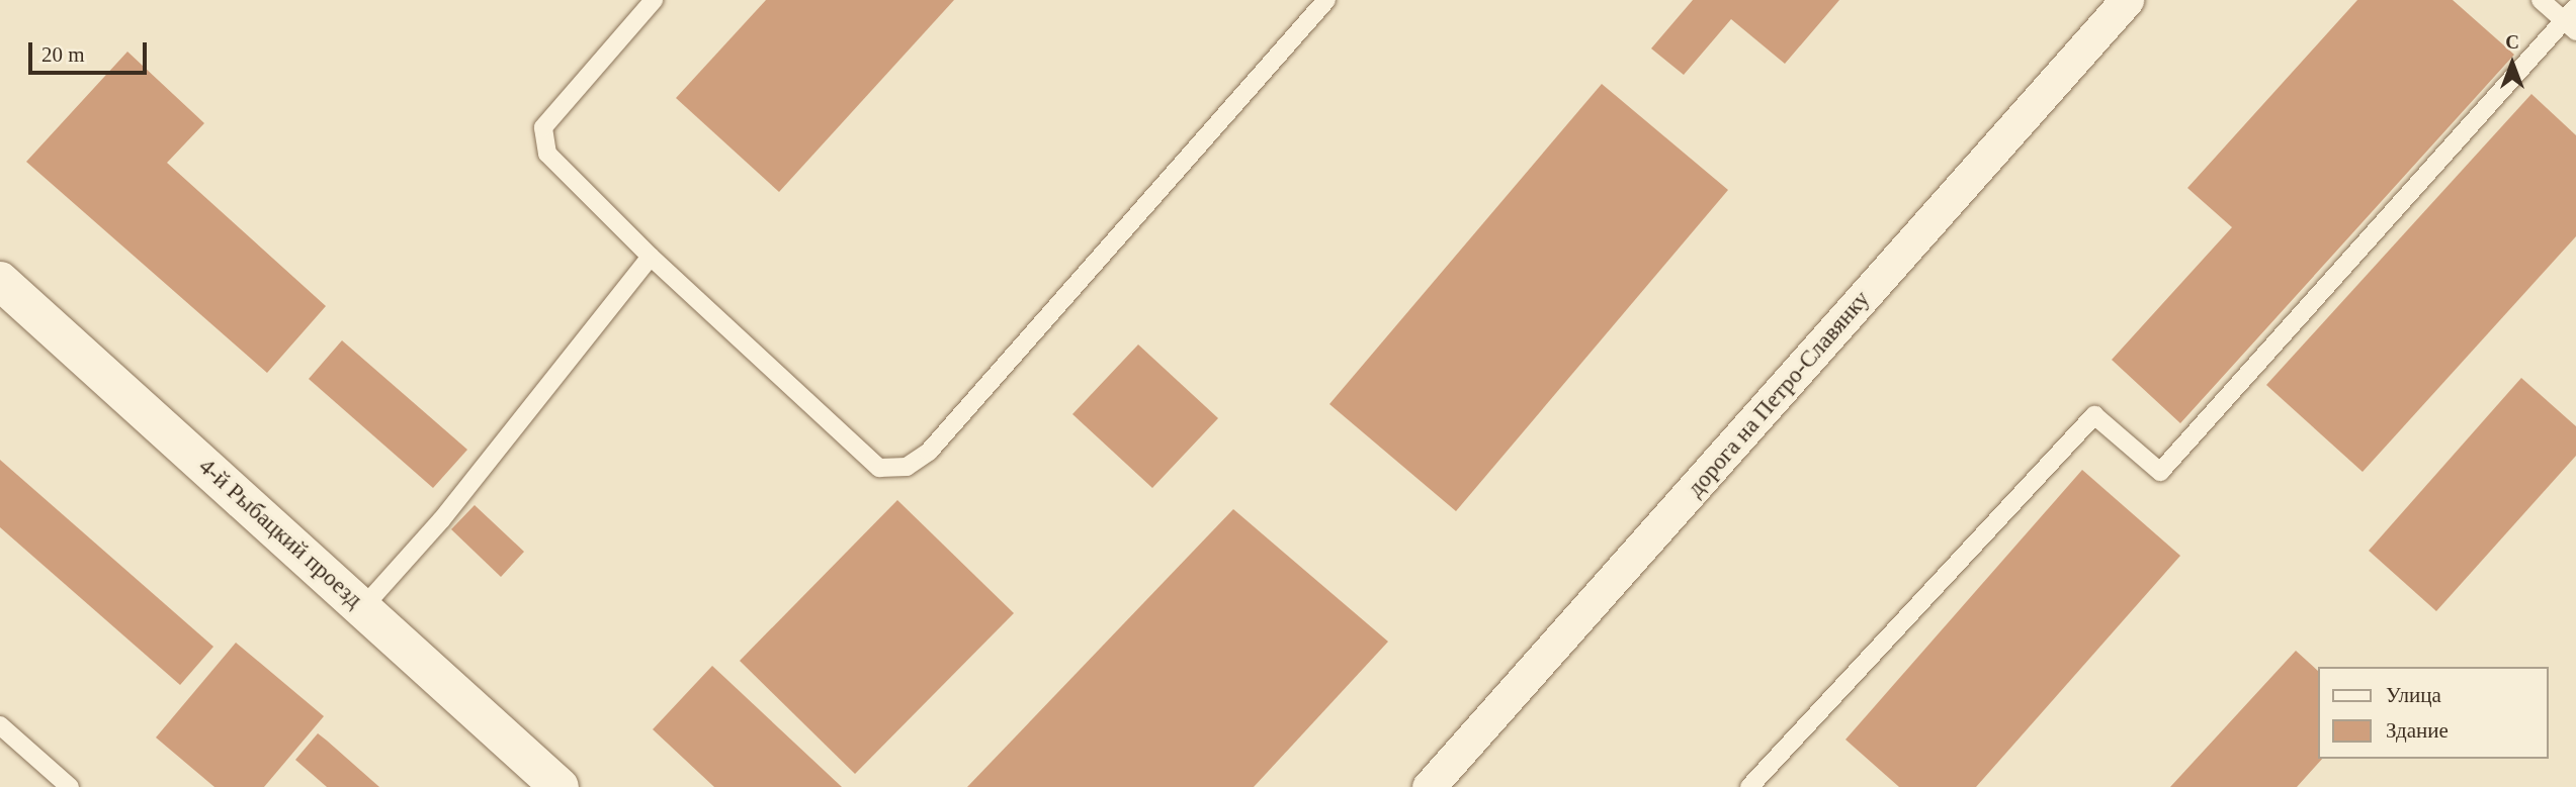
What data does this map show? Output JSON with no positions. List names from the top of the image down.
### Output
{
  "streets": {
    "street": ["дорога на Петро-Славянку", "4-й Рыбацкий проезд"]
  },
  "legend": ["Улица", "Здание"],
  "scale_bar": "20 m",
  "north": "top"
}
